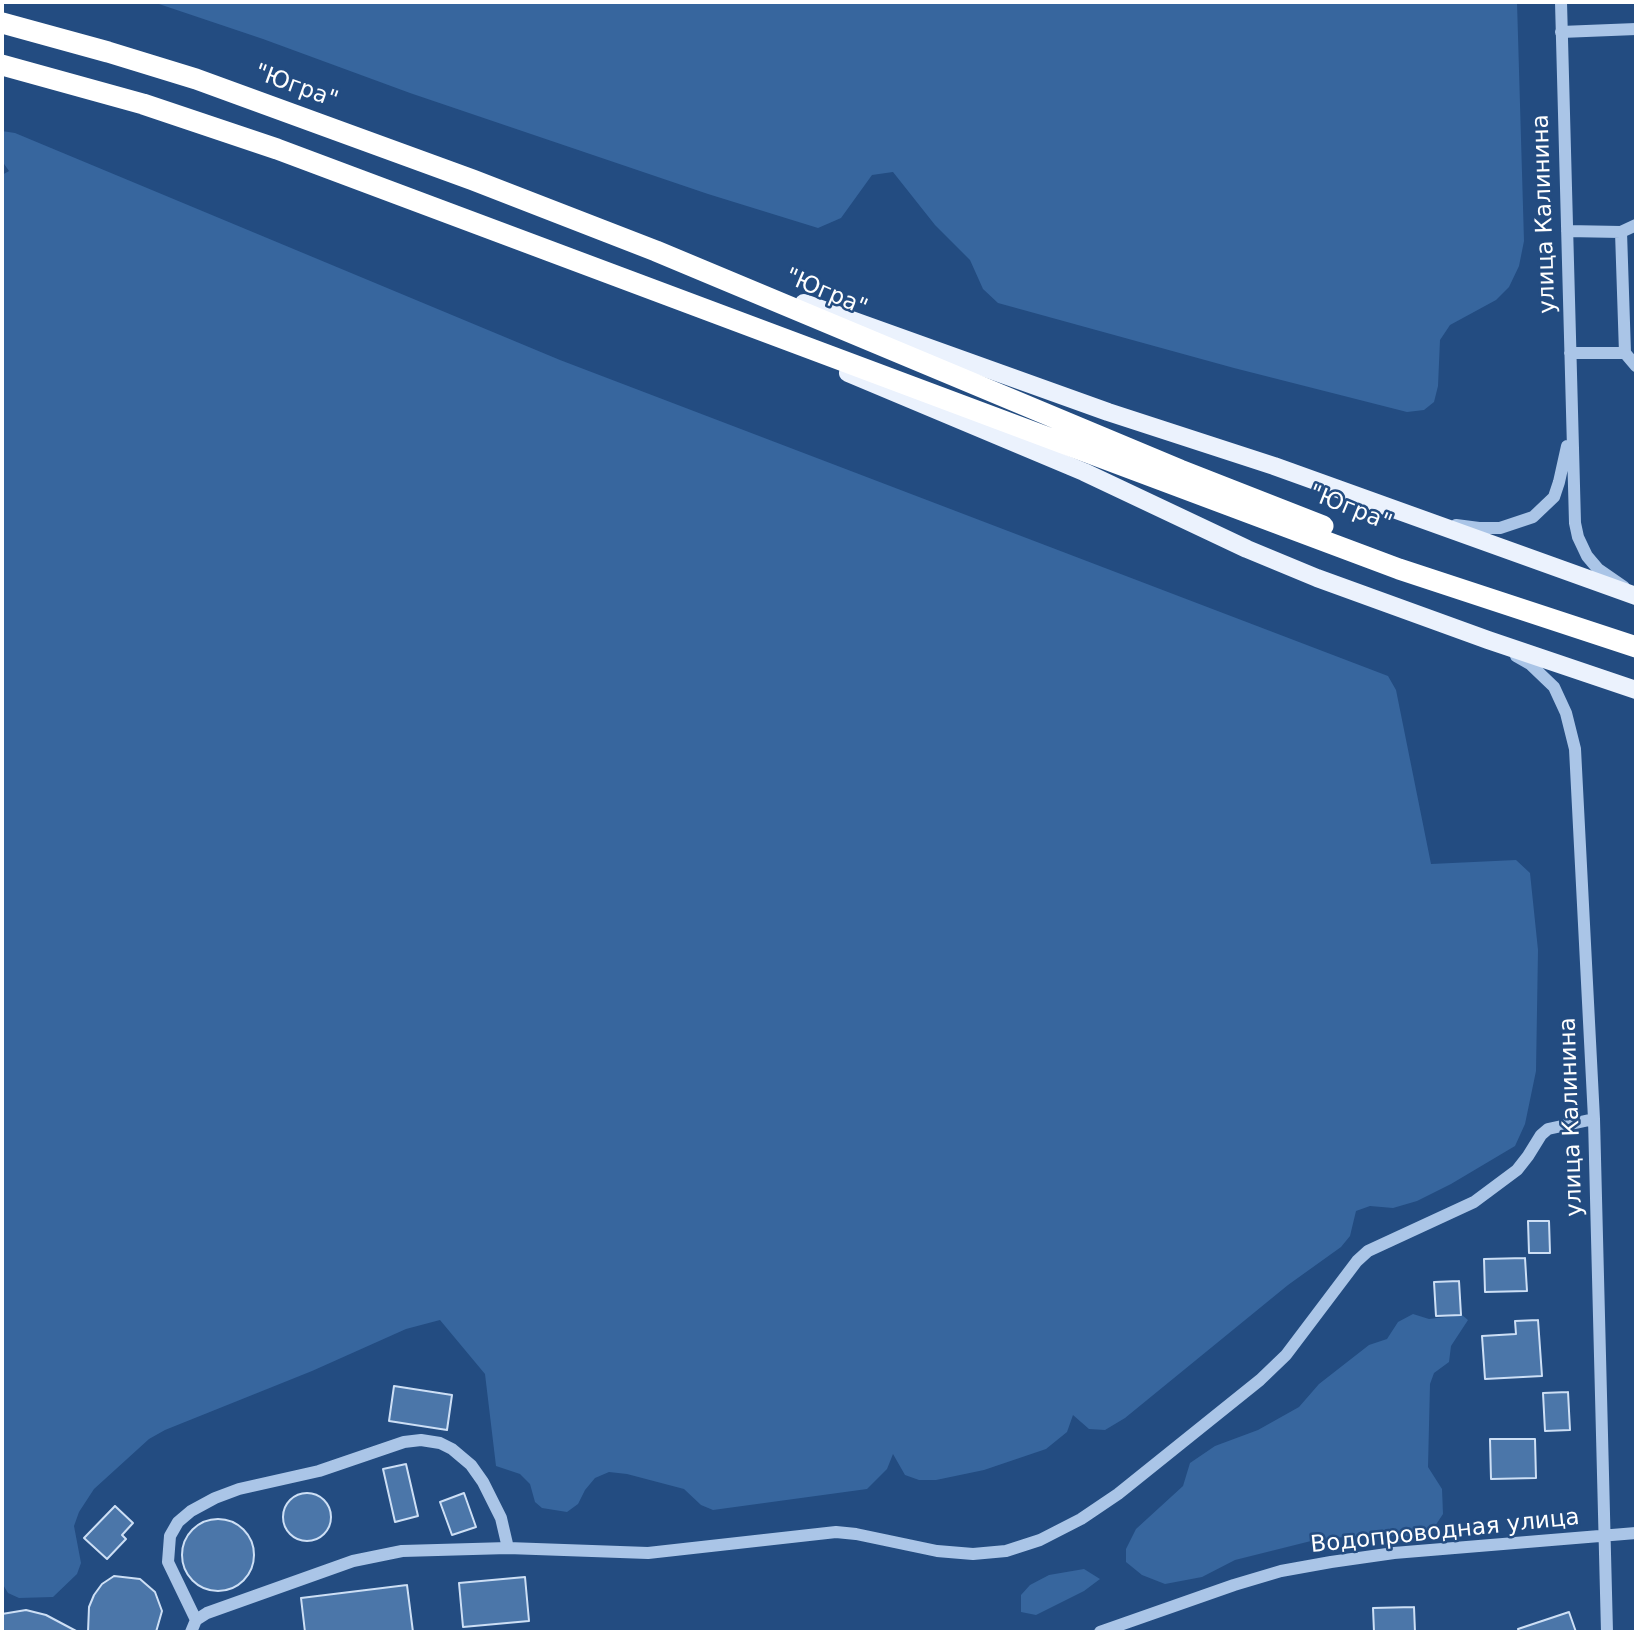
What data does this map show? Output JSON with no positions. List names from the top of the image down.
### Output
{
  "streets": {
    "highway": ["\"Югра\""],
    "street": ["улица Калинина", "Водопроводная улица"]
  },
  "crossings": [
    ["улица Калинина", "Водопроводная улица"]
  ]
}
